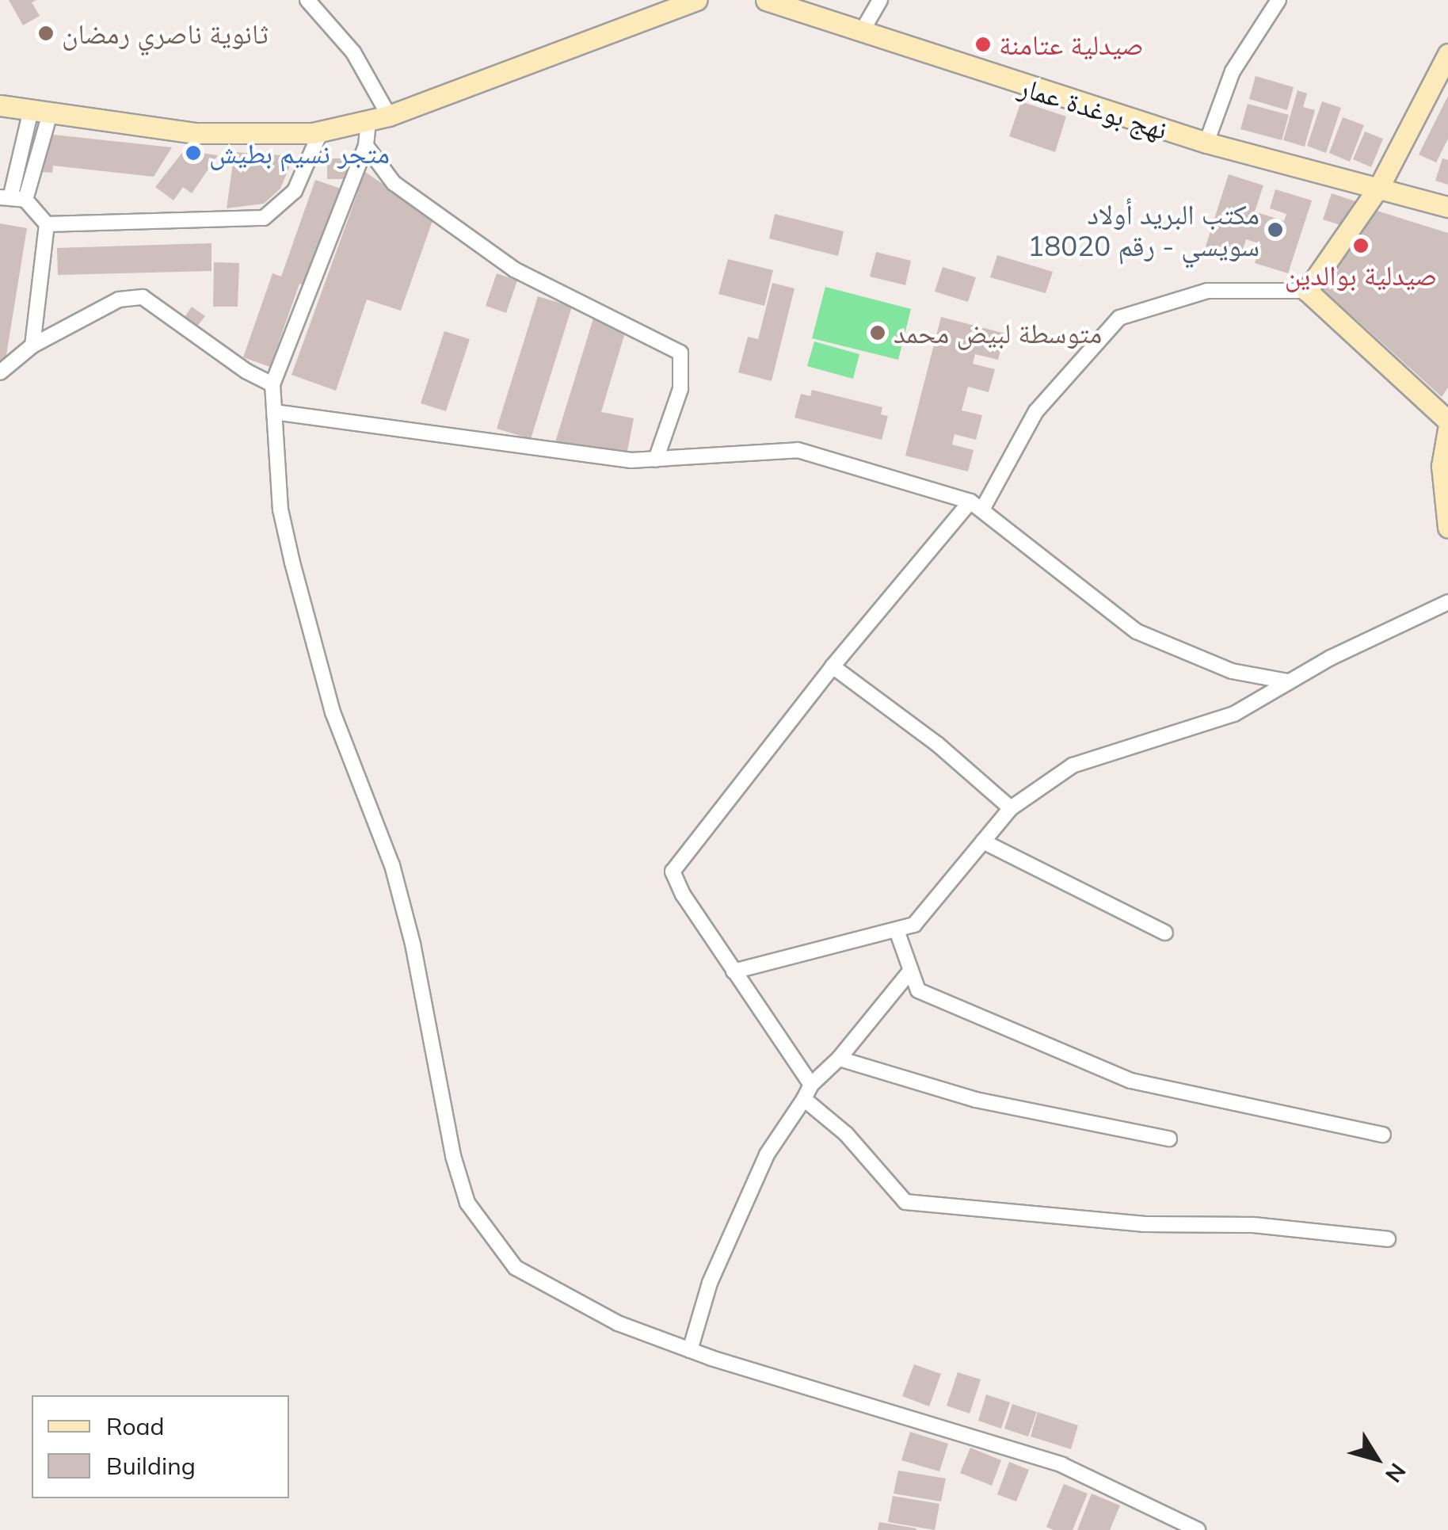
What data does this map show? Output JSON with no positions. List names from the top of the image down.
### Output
{
  "streets": {
    "main road": ["نهج بوغدة عمار"]
  },
  "places": [
    "ثانوية ناصري رمضان",
    "صيدلية عتامنة",
    "متجر نسيم بطيش",
    "مكتب البريد أولاد سويسي - رقم 18020",
    "صيدلية بوالدين",
    "متوسطة لبيض محمد"
  ],
  "legend": ["Road", "Building"],
  "north": "bottom right"
}
